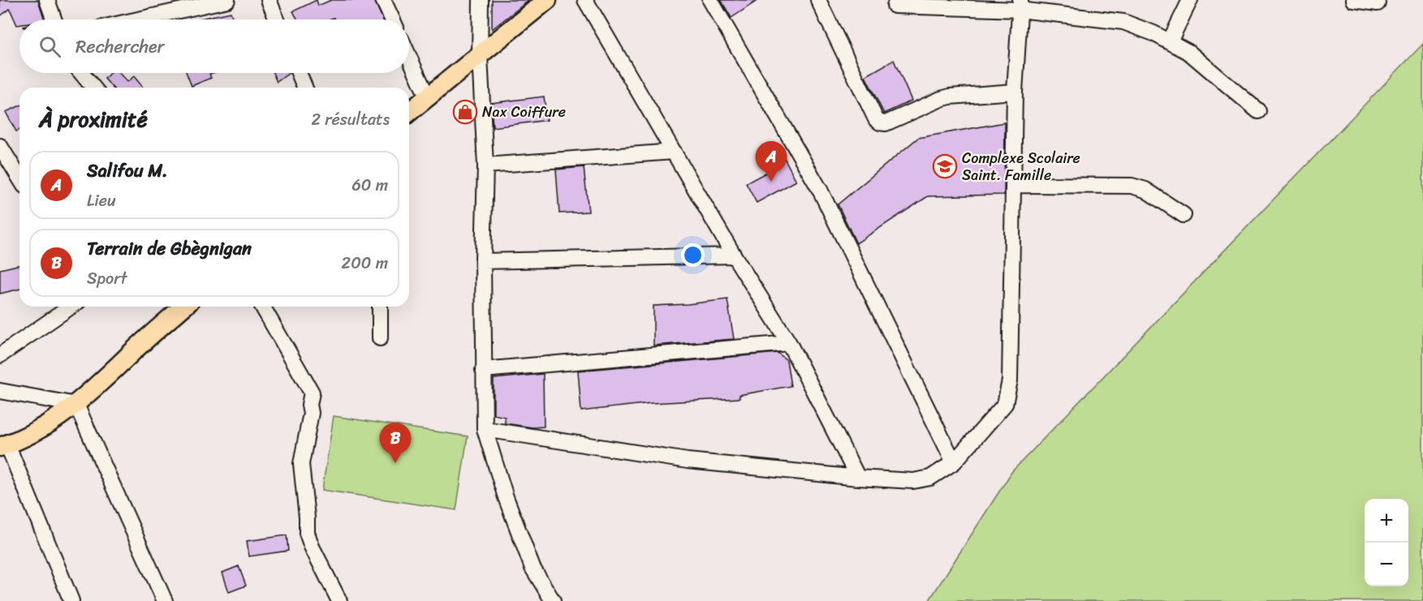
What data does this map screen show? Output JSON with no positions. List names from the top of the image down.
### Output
{
  "places": {
    "shop": ["Nax Coiffure"],
    "school or university": ["Complexe Scolaire Saint. Famille"]
  },
  "page": {
    "search": "Rechercher",
    "heading": ["À proximité", "2 résultats"],
    "pins": ["A", "B"],
    "list": [
      {
        "mark": "A",
        "name": "Salifou M.",
        "note": "Lieu",
        "value": "60 m"
      },
      {
        "mark": "B",
        "name": "Terrain de Gbègnigan",
        "note": "Sport",
        "value": "200 m"
      }
    ],
    "map_buttons": ["+", "−"]
  }
}
